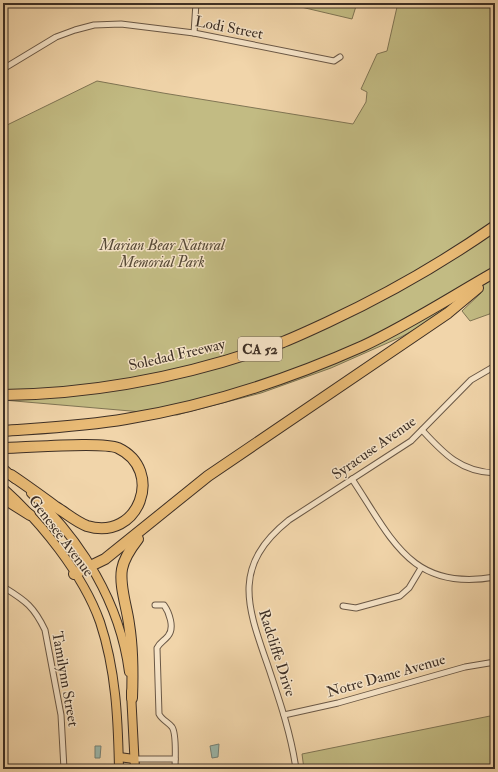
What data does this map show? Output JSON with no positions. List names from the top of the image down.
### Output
{
  "streets": {
    "highway": ["CA 52", "Soledad Freeway"],
    "main road": ["Genesee Avenue"],
    "street": [
      "Lodi Street",
      "Syracuse Avenue",
      "Radcliffe Drive",
      "Notre Dame Avenue",
      "Tamilynn Street"
    ]
  },
  "crossings": [
    ["Syracuse Avenue", "Radcliffe Drive"],
    ["Radcliffe Drive", "Notre Dame Avenue"]
  ],
  "parks": ["Marian Bear Natural Memorial Park"]
}
